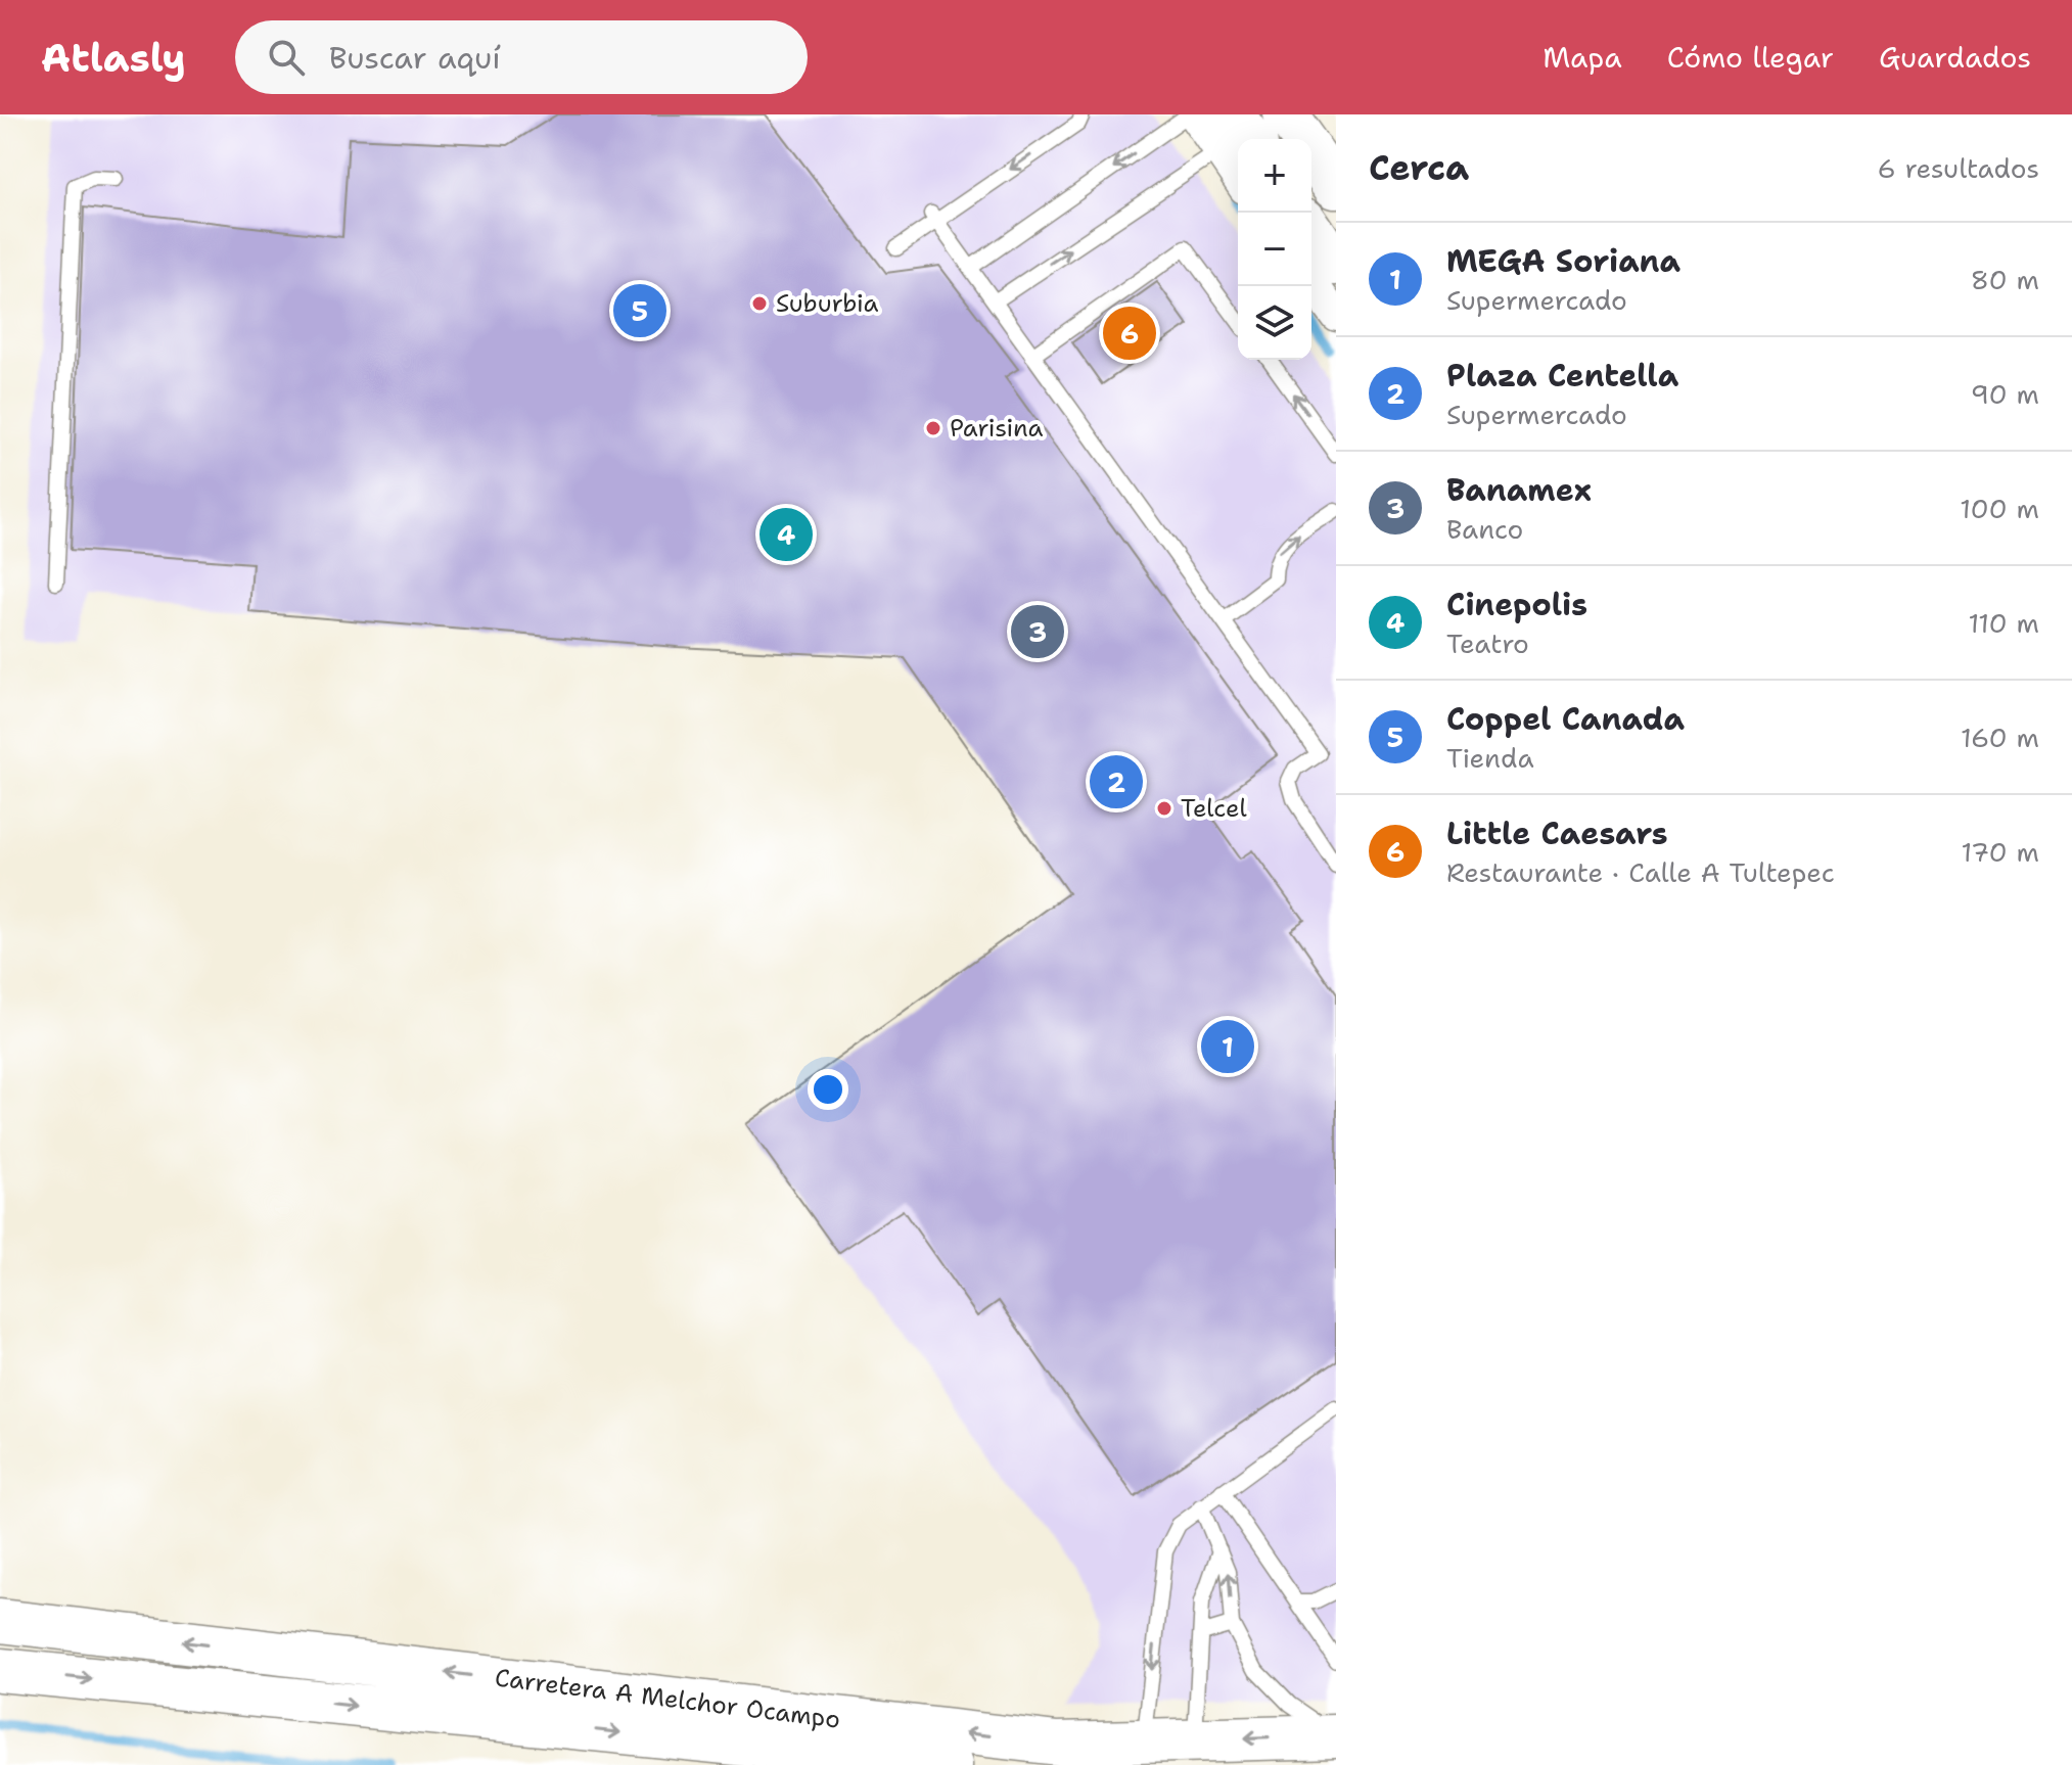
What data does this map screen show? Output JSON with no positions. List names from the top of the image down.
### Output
{
  "streets": {
    "main road": ["Carretera A Melchor Ocampo"]
  },
  "places": ["Suburbia", "Parisina", "Telcel"],
  "page": {
    "header": "Atlasly",
    "search": "Buscar aquí",
    "nav": ["Mapa", "Cómo llegar", "Guardados"],
    "heading": ["Cerca", "6 resultados"],
    "map_buttons": ["+", "−"],
    "list": [
      {
        "mark": "1",
        "name": "MEGA Soriana",
        "note": "Supermercado",
        "value": "80 m"
      },
      {
        "mark": "2",
        "name": "Plaza Centella",
        "note": "Supermercado",
        "value": "90 m"
      },
      {
        "mark": "3",
        "name": "Banamex",
        "note": "Banco",
        "value": "100 m"
      },
      {
        "mark": "4",
        "name": "Cinepolis",
        "note": "Teatro",
        "value": "110 m"
      },
      {
        "mark": "5",
        "name": "Coppel Canada",
        "note": "Tienda",
        "value": "160 m"
      },
      {
        "mark": "6",
        "name": "Little Caesars",
        "note": "Restaurante · Calle A Tultepec",
        "value": "170 m"
      }
    ],
    "pins": [
      "5",
      "6",
      "4",
      "3",
      "2",
      "1"
    ]
  }
}
